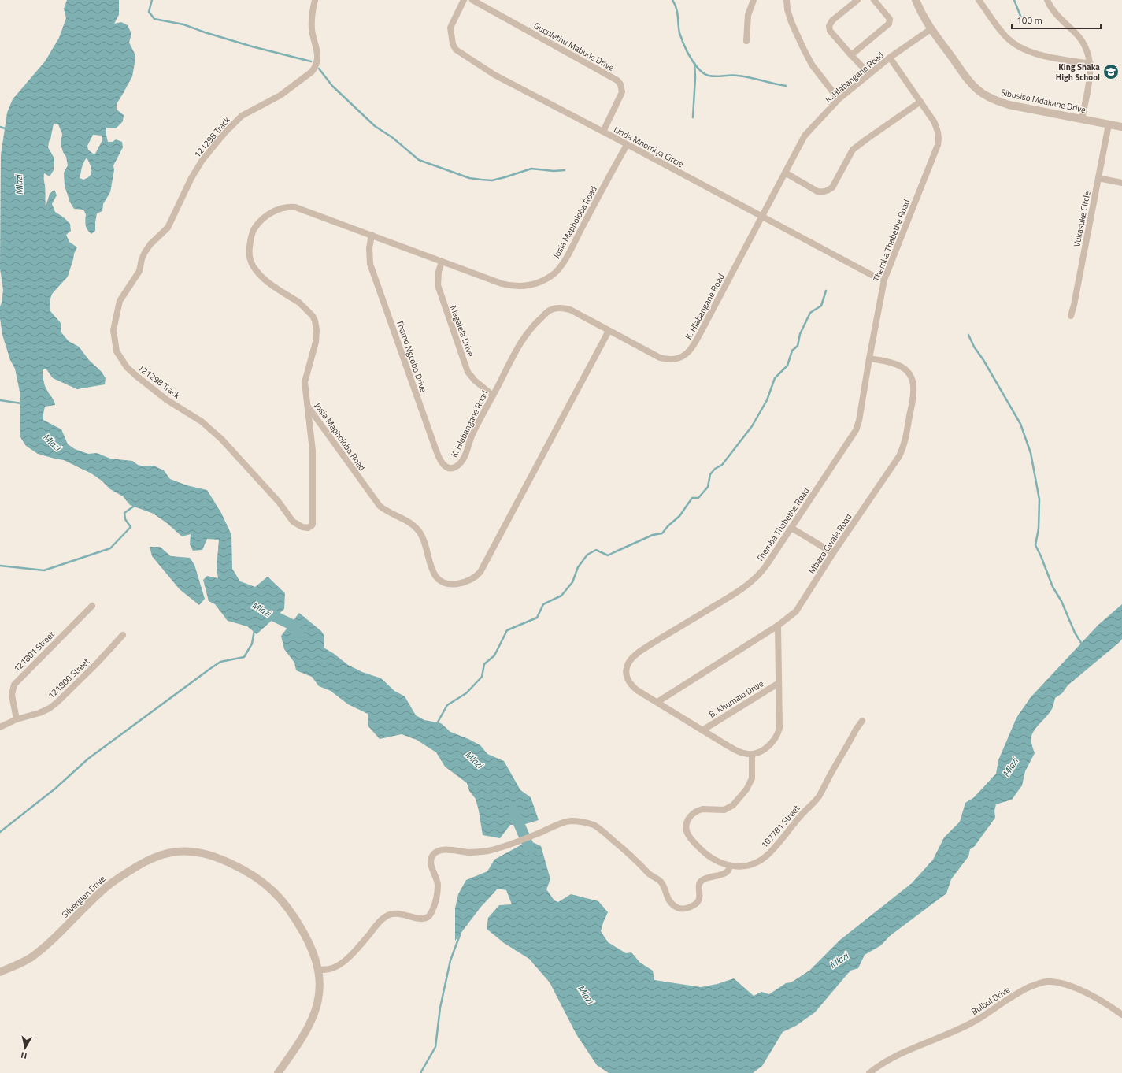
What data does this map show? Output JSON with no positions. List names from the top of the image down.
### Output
{
  "streets": {
    "street": [
      "Gugulethu Mabude Drive",
      "K. Hlabangane Road",
      "Sibusiso Mdakane Drive",
      "121298 Track",
      "Linda Mnomiya Circle",
      "Vukasuke Circle",
      "Josia Mapholoba Road",
      "Themba Thabethe Road",
      "Magalela Drive",
      "Thamo Ngcobo Drive",
      "Mbazo Gwala Road",
      "121801 Street",
      "121800 Street",
      "B. Khumalo Drive",
      "107781 Street",
      "Silverglen Drive",
      "Bulbul Drive"
    ]
  },
  "crossings": [
    ["Gugulethu Mabude Drive", "Linda Mnomiya Circle"],
    ["K. Hlabangane Road", "Sibusiso Mdakane Drive"],
    ["K. Hlabangane Road", "Linda Mnomiya Circle"],
    ["K. Hlabangane Road", "Josia Mapholoba Road"],
    ["K. Hlabangane Road", "Themba Thabethe Road"],
    ["K. Hlabangane Road", "Magalela Drive"],
    ["K. Hlabangane Road", "Thamo Ngcobo Drive"],
    ["Sibusiso Mdakane Drive", "Vukasuke Circle"],
    ["121298 Track", "Josia Mapholoba Road"],
    ["Linda Mnomiya Circle", "Josia Mapholoba Road"],
    ["Linda Mnomiya Circle", "Themba Thabethe Road"],
    ["Josia Mapholoba Road", "Magalela Drive"],
    ["Josia Mapholoba Road", "Thamo Ngcobo Drive"],
    ["Themba Thabethe Road", "Mbazo Gwala Road"],
    ["Themba Thabethe Road", "B. Khumalo Drive"],
    ["Themba Thabethe Road", "107781 Street"],
    ["121801 Street", "121800 Street"]
  ],
  "water": ["Mlazi"],
  "places": {
    "school or university": ["King Shaka High School"]
  },
  "scale_bar": "100 m",
  "north": "bottom"
}
